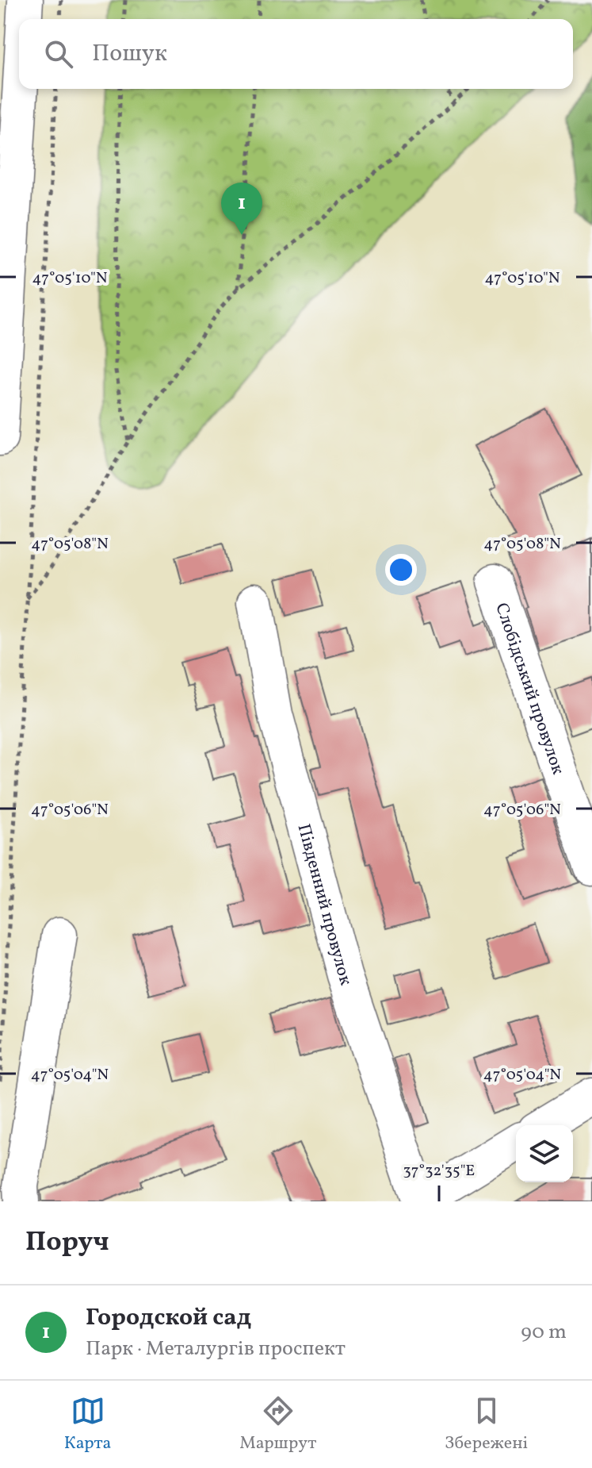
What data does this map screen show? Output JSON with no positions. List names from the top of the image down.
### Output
{
  "streets": {
    "street": ["Слобідський провулок", "Південний провулок"]
  },
  "page": {
    "search": "Пошук",
    "pins": "1",
    "heading": "Поруч",
    "list": [
      {
        "mark": "1",
        "name": "Городской сад",
        "note": "Парк · Металургів проспект",
        "value": "90 m"
      }
    ],
    "nav": ["Карта", "Маршрут", "Збережені"]
  },
  "coordinates": [
    "47°05'10\"N",
    "47°05'08\"N",
    "47°05'06\"N",
    "47°05'04\"N",
    "37°32'35\"E"
  ]
}
